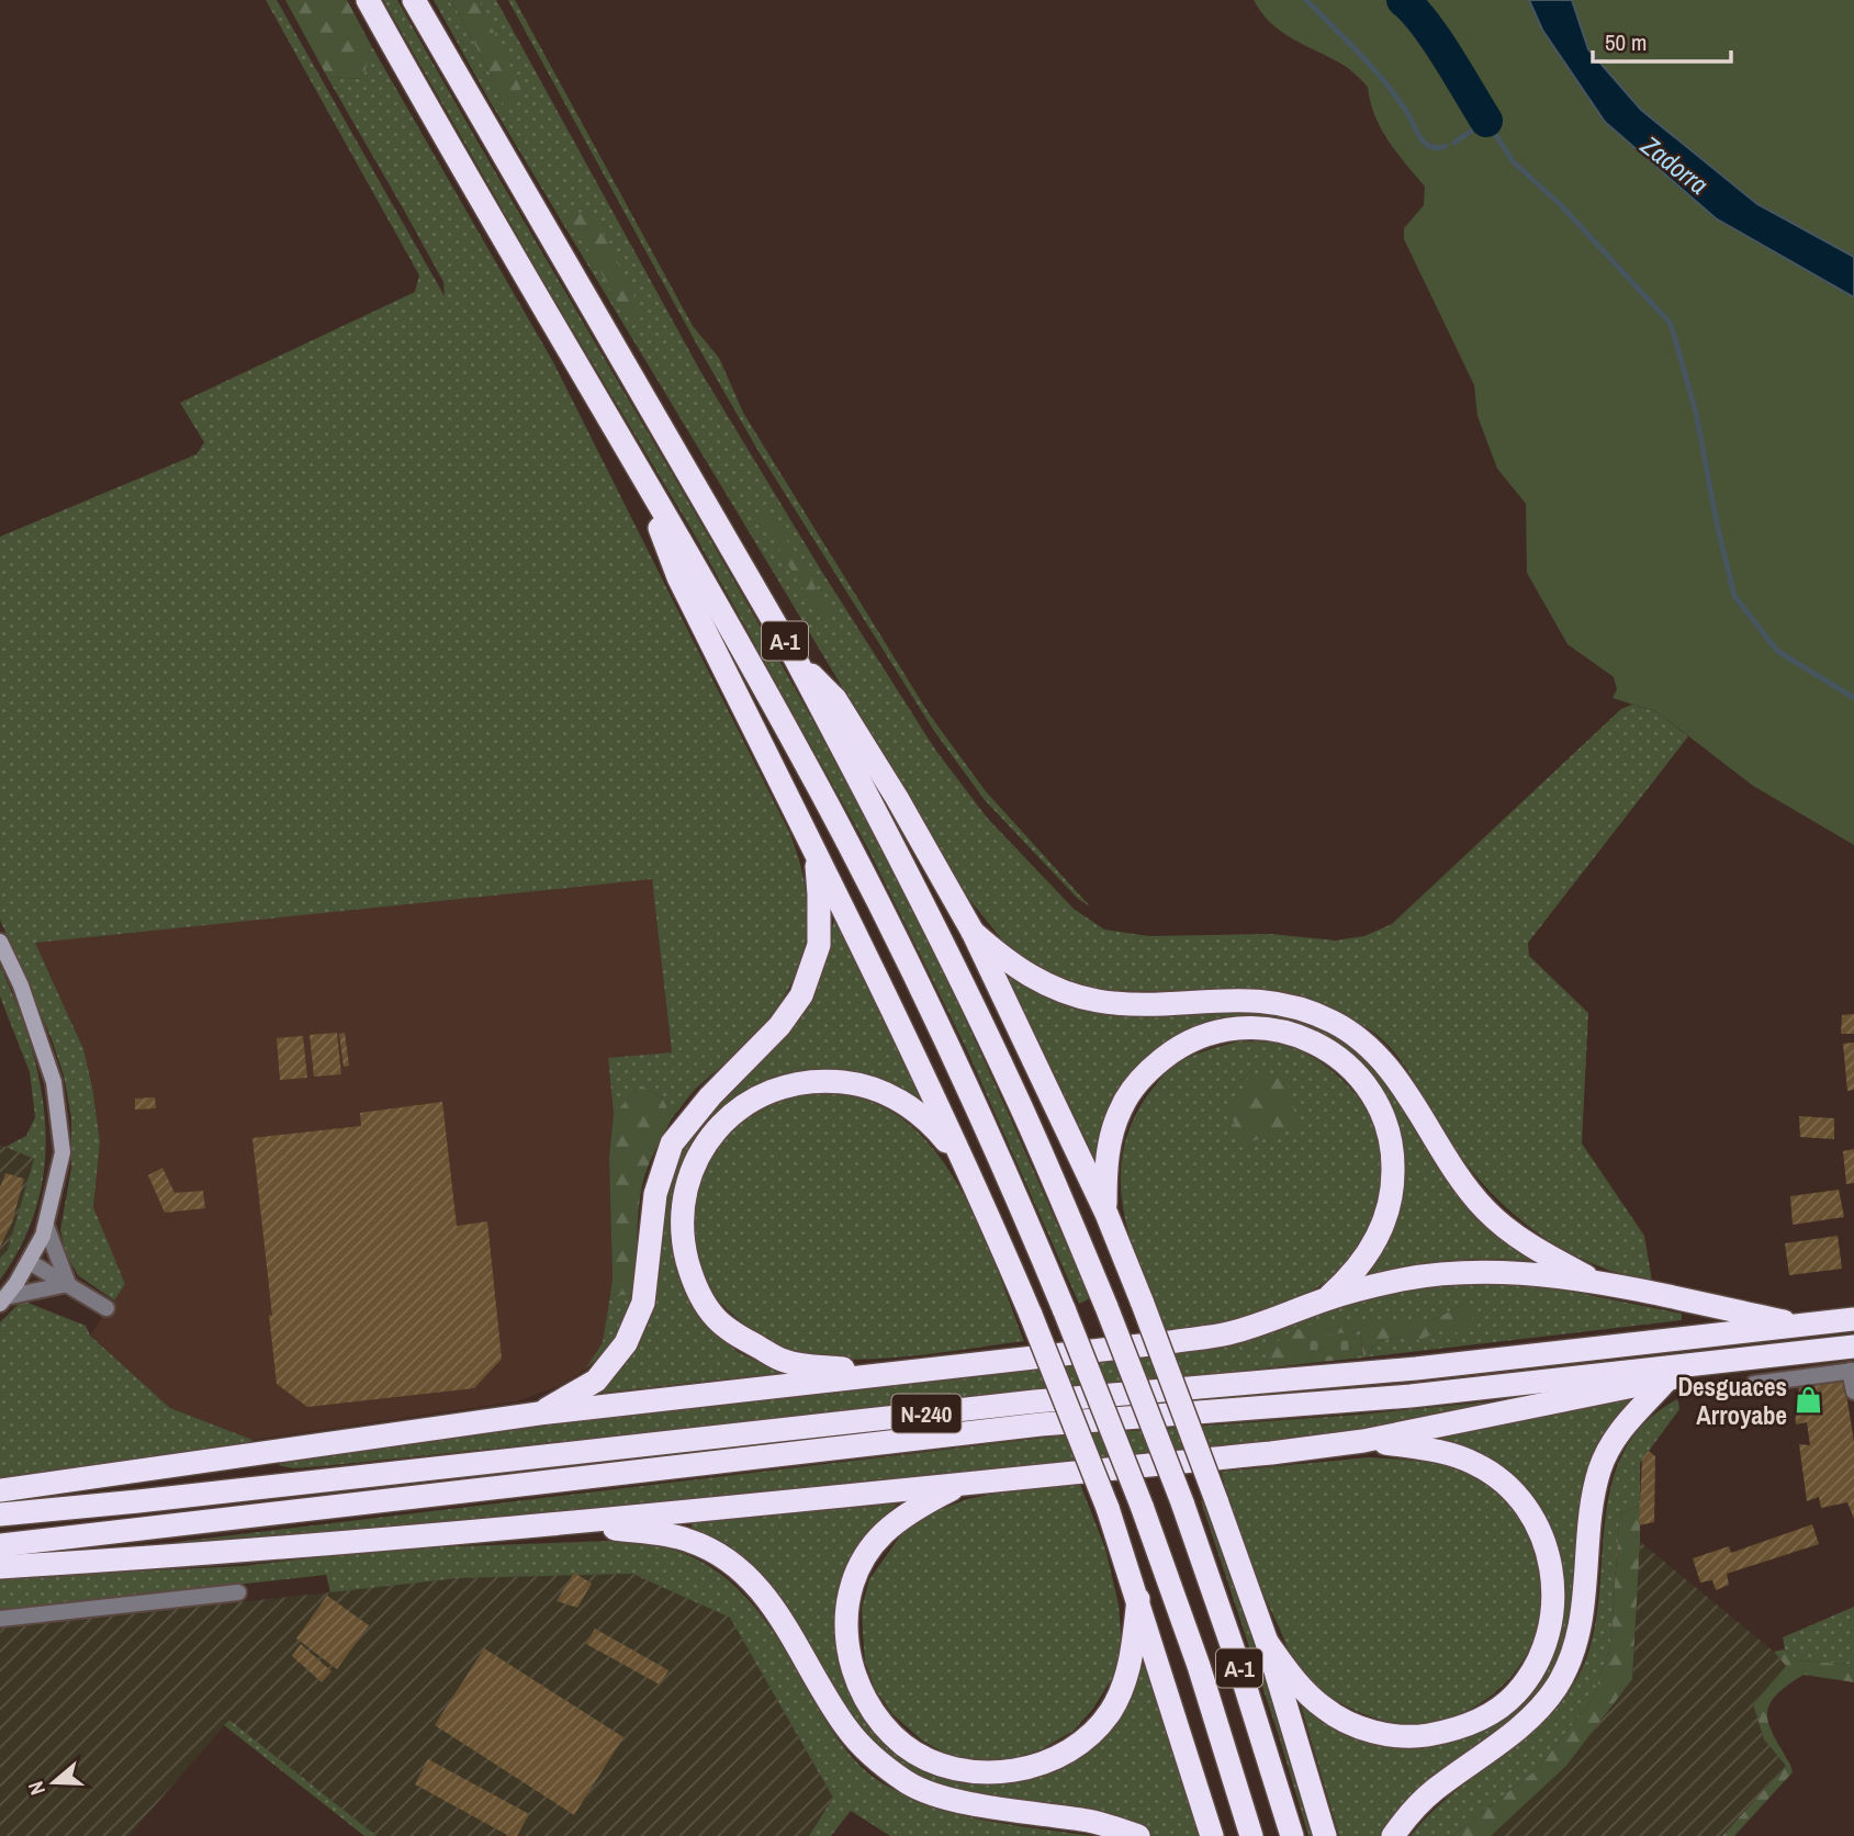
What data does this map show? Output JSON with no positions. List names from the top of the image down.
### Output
{
  "streets": {
    "highway": ["A-1", "N-240"]
  },
  "water": ["Zadorra"],
  "places": {
    "shop": ["Desguaces Arroyabe"]
  },
  "scale_bar": "50 m",
  "north": "left"
}
